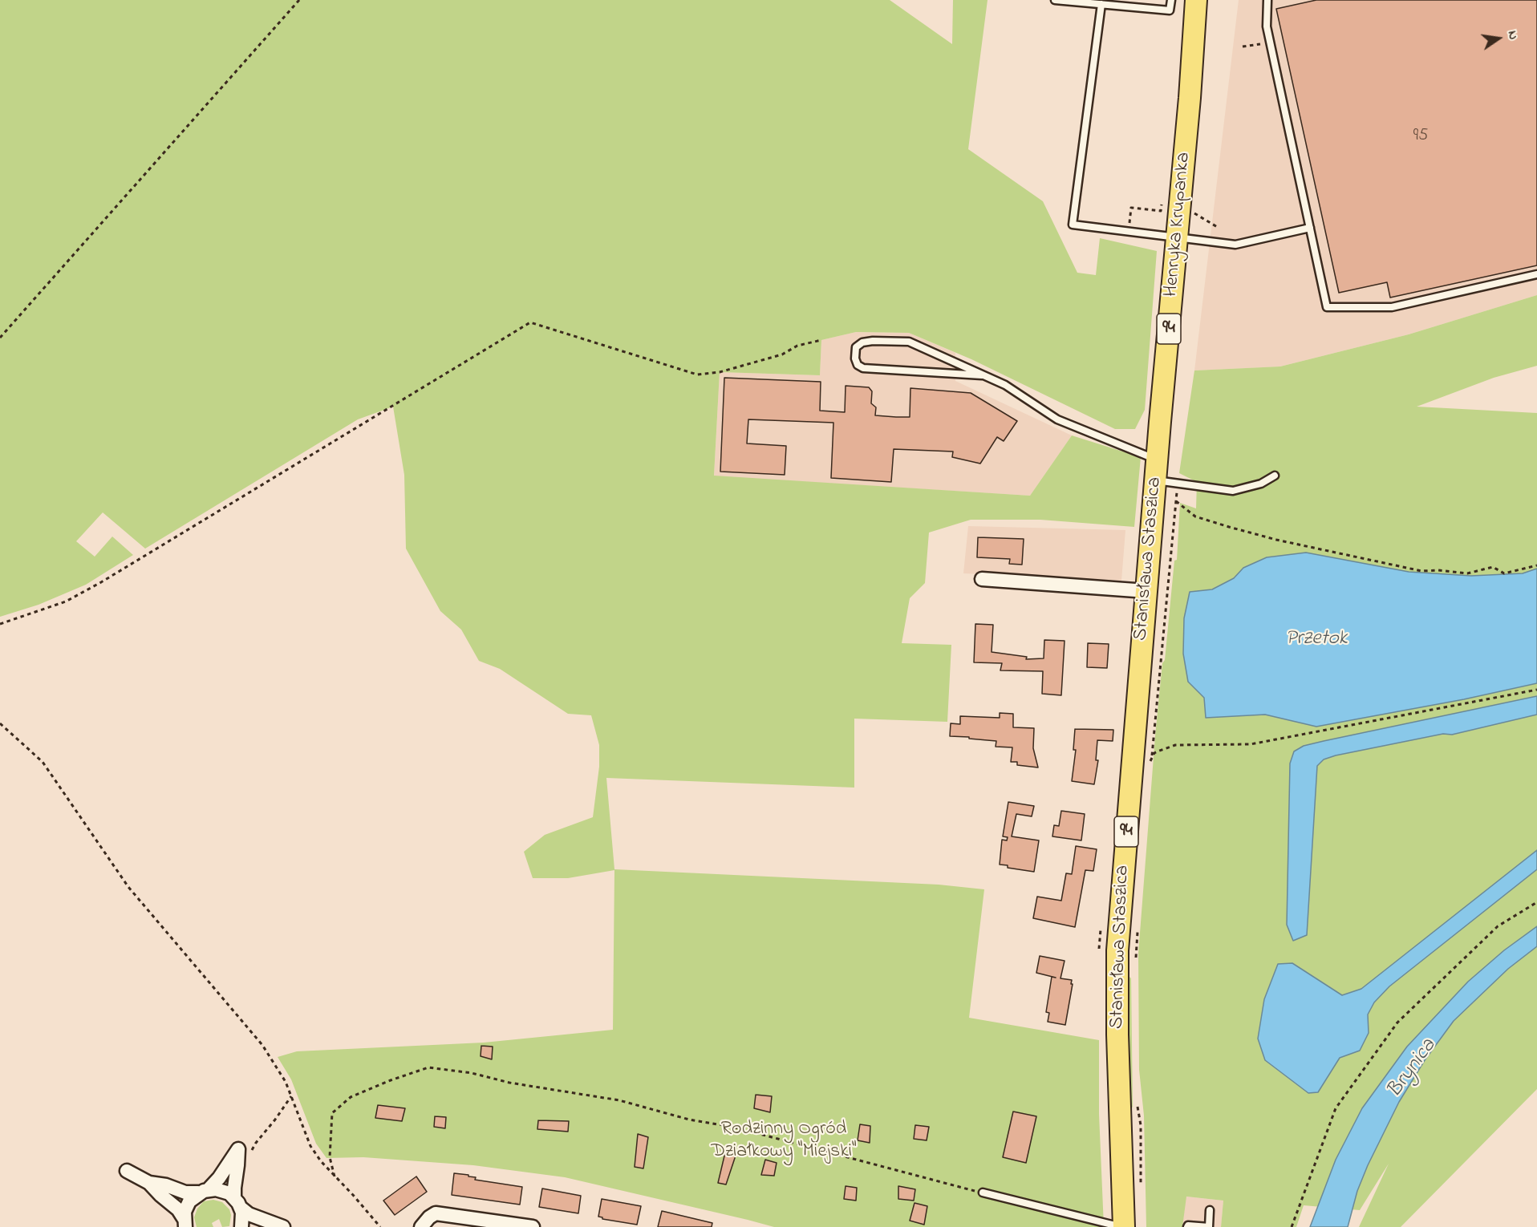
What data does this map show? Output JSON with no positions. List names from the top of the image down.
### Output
{
  "streets": {
    "main road": ["Henryka Krupanka", "94", "Stanisława Staszica"]
  },
  "crossings": [
    ["Henryka Krupanka", "Stanisława Staszica"]
  ],
  "water": ["Przetok", "Brynica"],
  "parks": ["Rodzinny Ogród Działkowy \"Miejski\""],
  "house_numbers": ["95"],
  "north": "right"
}
